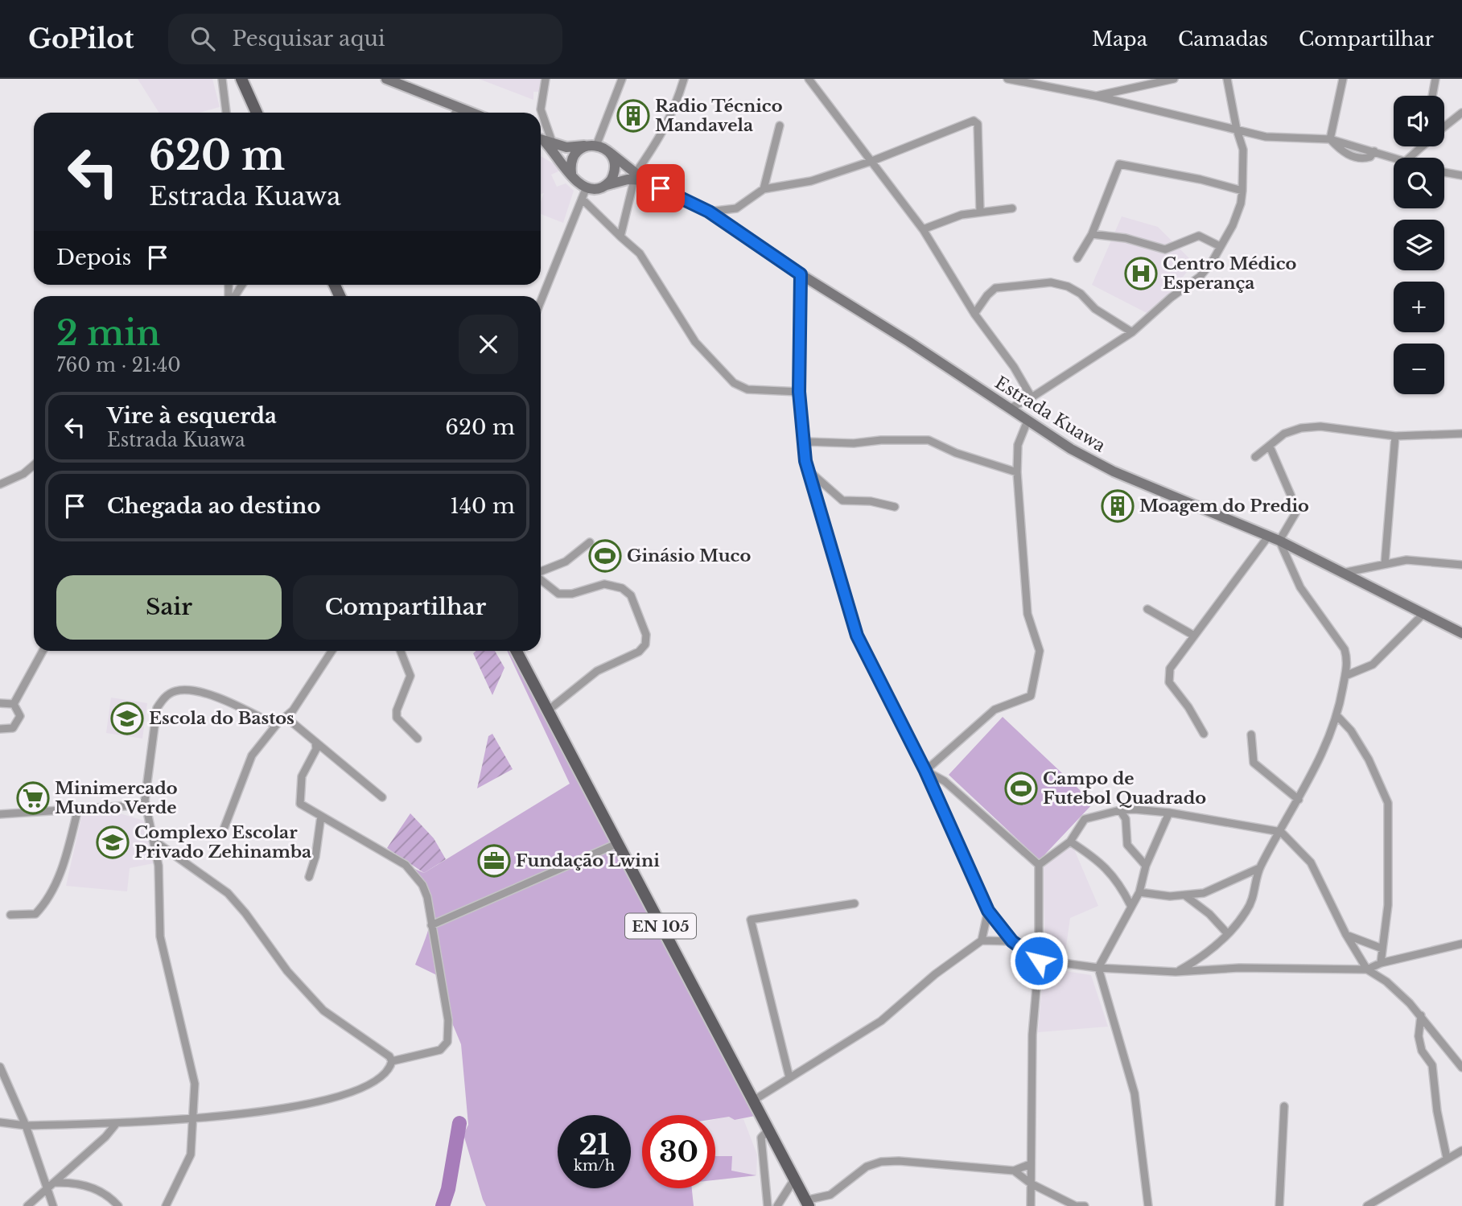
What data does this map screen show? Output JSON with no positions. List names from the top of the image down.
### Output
{
  "streets": {
    "main road": ["EN 105"],
    "street": ["Estrada Kuawa"]
  },
  "places": {
    "building": ["Radio Técnico Mandavela", "Moagem do Predio"],
    "hospital": ["Centro Médico Esperança"],
    "sports": ["Ginásio Muco", "Campo de Futebol Quadrado"],
    "school or university": ["Escola do Bastos", "Complexo Escolar Privado Zehinamba"],
    "supermarket": ["Minimercado Mundo Verde"],
    "office": ["Fundação Lwini"]
  },
  "page": {
    "header": "GoPilot",
    "search": "Pesquisar aqui",
    "nav": ["Mapa", "Camadas", "Compartilhar"],
    "map_buttons": ["+", "−"],
    "turn": ["620 m", "Estrada Kuawa"],
    "then": "Depois",
    "heading": ["2 min", "760 m · 21:40"],
    "list": [
      {
        "name": "Vire à esquerda",
        "note": "Estrada Kuawa",
        "value": "620 m"
      },
      {
        "name": "Chegada ao destino",
        "value": "140 m"
      }
    ],
    "buttons": ["Sair", "Compartilhar"],
    "speed": "21 km/h",
    "limit": "30"
  }
}
